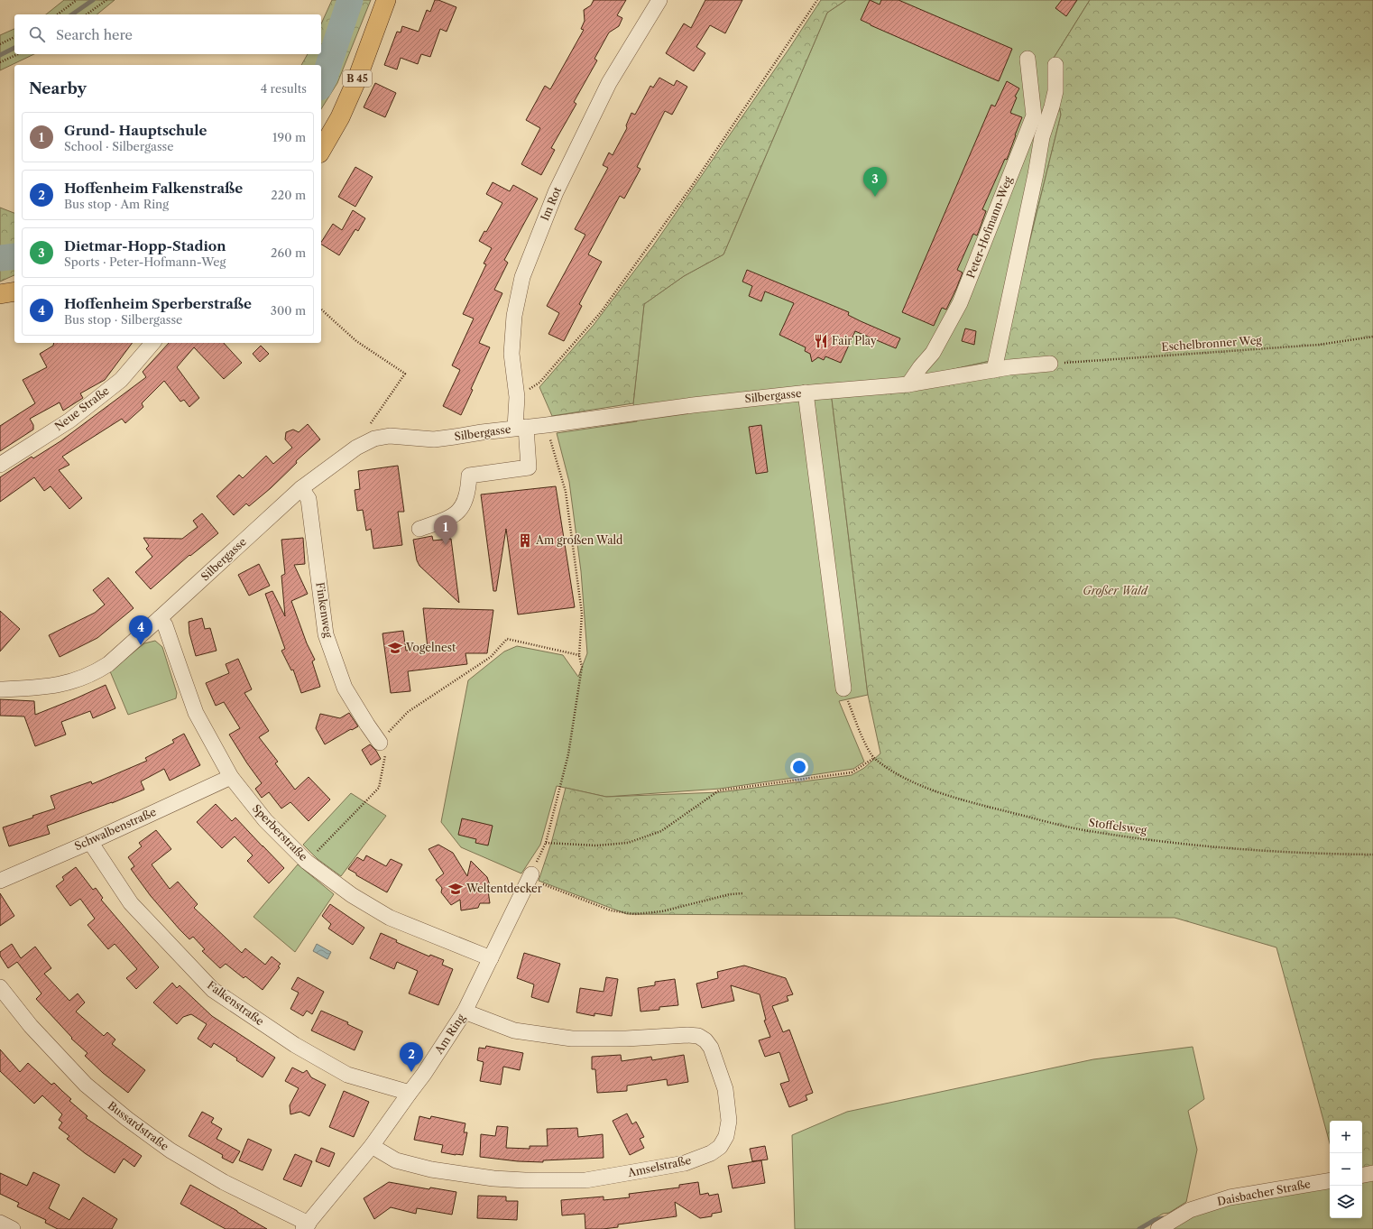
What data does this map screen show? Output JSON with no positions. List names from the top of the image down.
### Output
{
  "streets": {
    "main road": ["B 45"],
    "street": [
      "Im Rot",
      "Peter-Hofmann-Weg",
      "Silbergasse",
      "Neue Straße",
      "Finkenweg",
      "Schwalbenstraße",
      "Sperberstraße",
      "Falkenstraße",
      "Am Ring",
      "Bussardstraße",
      "Amselstraße",
      "Daisbacher Straße"
    ],
    "path": ["Eschelbronner Weg", "Stoffelsweg"]
  },
  "crossings": [
    ["Im Rot", "Silbergasse"],
    ["Peter-Hofmann-Weg", "Silbergasse"],
    ["Eschelbronner Weg", "Silbergasse"],
    ["Silbergasse", "Finkenweg"],
    ["Silbergasse", "Sperberstraße"],
    ["Schwalbenstraße", "Sperberstraße"],
    ["Schwalbenstraße", "Falkenstraße"],
    ["Sperberstraße", "Am Ring"],
    ["Falkenstraße", "Am Ring"],
    ["Am Ring", "Bussardstraße"],
    ["Am Ring", "Amselstraße"]
  ],
  "parks": ["Großer Wald"],
  "places": {
    "restaurant": ["Fair Play"],
    "building": ["Am großen Wald"],
    "school or university": ["Vogelnest", "Weltentdecker"]
  },
  "page": {
    "search": "Search here",
    "heading": ["Nearby", "4 results"],
    "list": [
      {
        "mark": "1",
        "name": "Grund- Hauptschule",
        "note": "School · Silbergasse",
        "value": "190 m"
      },
      {
        "mark": "2",
        "name": "Hoffenheim Falkenstraße",
        "note": "Bus stop · Am Ring",
        "value": "220 m"
      },
      {
        "mark": "3",
        "name": "Dietmar-Hopp-Stadion",
        "note": "Sports · Peter-Hofmann-Weg",
        "value": "260 m"
      },
      {
        "mark": "4",
        "name": "Hoffenheim Sperberstraße",
        "note": "Bus stop · Silbergasse",
        "value": "300 m"
      }
    ],
    "pins": [
      "3",
      "1",
      "4",
      "2"
    ],
    "map_buttons": ["+", "−"]
  }
}
